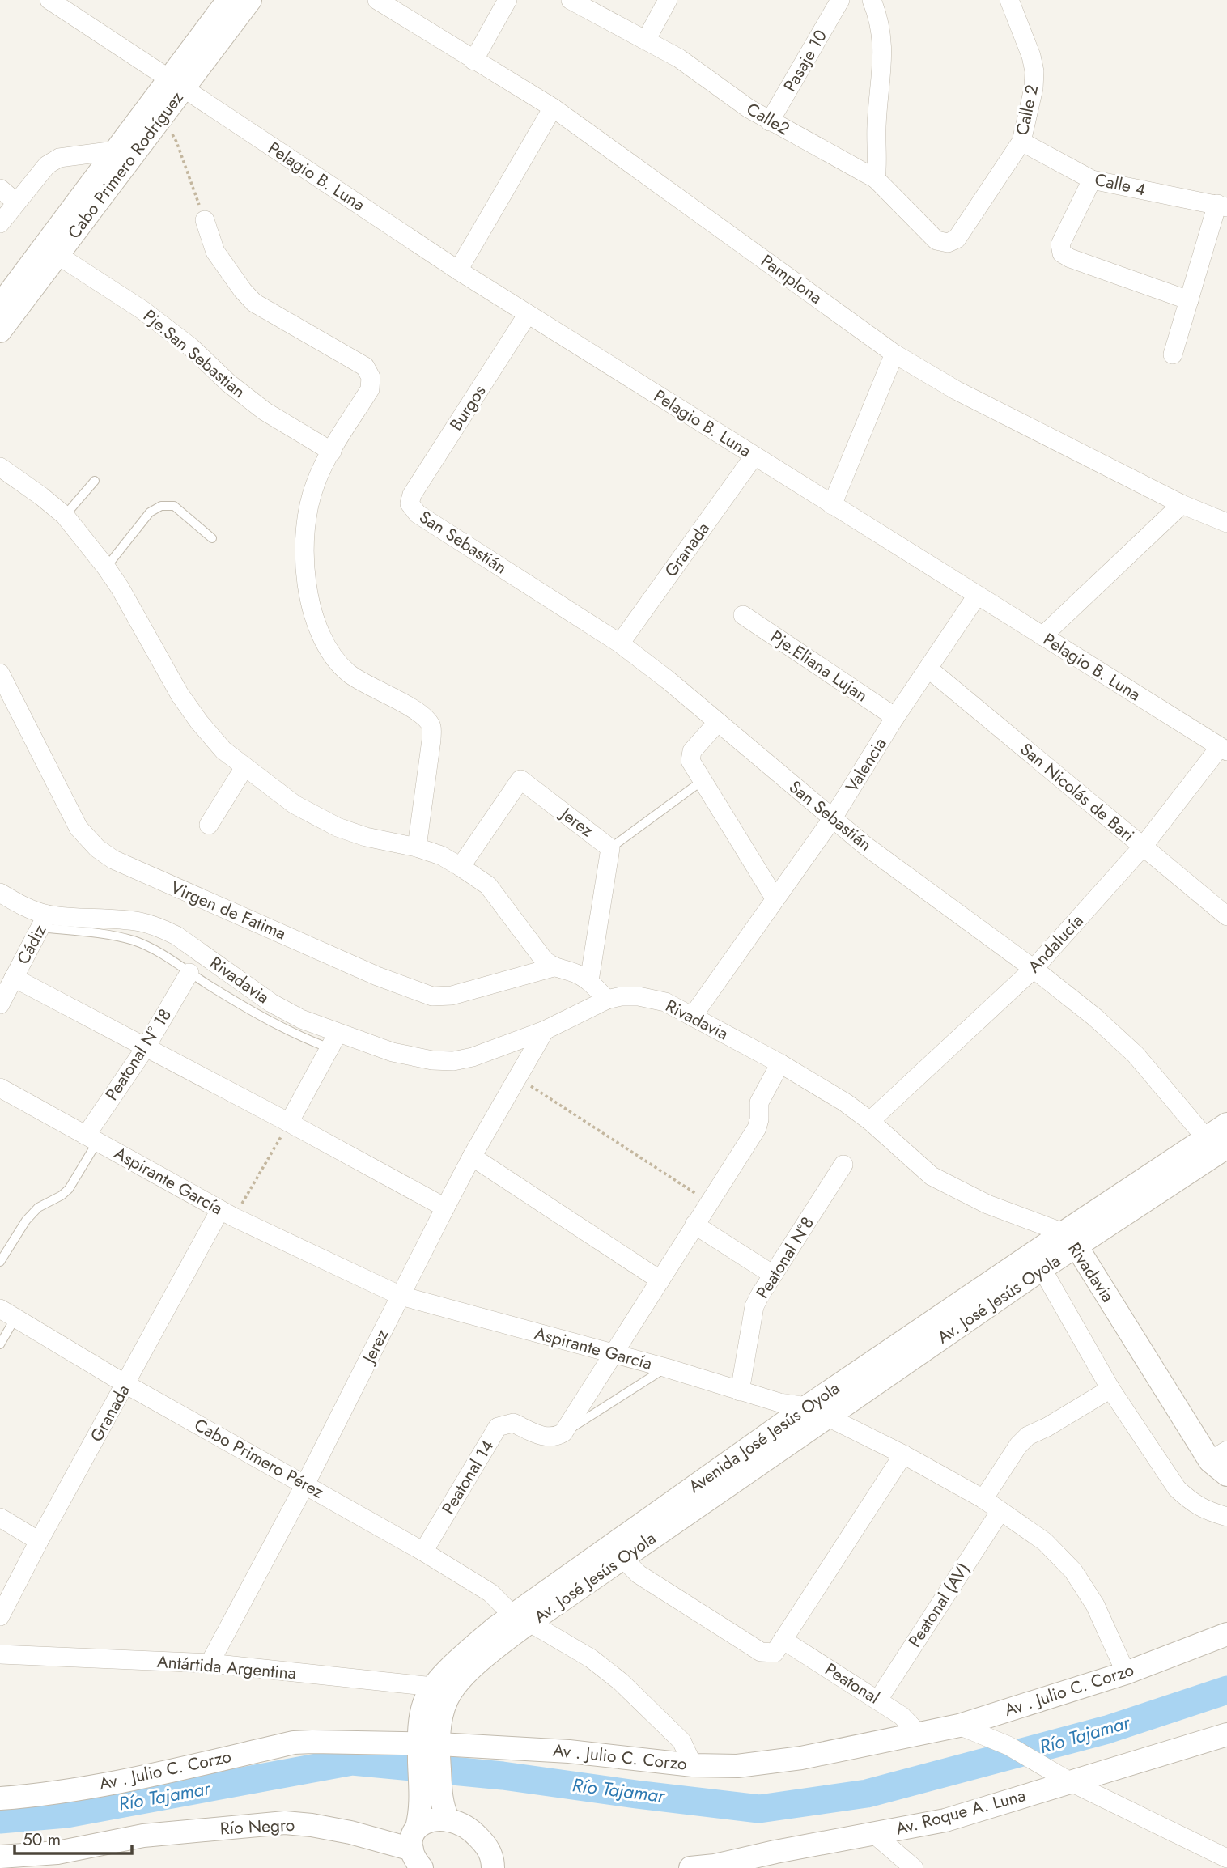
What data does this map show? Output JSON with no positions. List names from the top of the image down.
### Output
{
  "streets": {
    "street": [
      "Pasaje 10",
      "Calle 2",
      "Calle2",
      "Cabo Primero Rodríguez",
      "Pelagio B. Luna",
      "Calle 4",
      "Pamplona",
      "Pje.San Sebastian",
      "Burgos",
      "San Sebastián",
      "Granada",
      "Pje.Eliana Lujan",
      "Valencia",
      "San Nicolás de Bari",
      "Jerez",
      "Virgen de Fatima",
      "Andalucía",
      "Cádiz",
      "Rivadavia",
      "Peatonal N° 18",
      "Aspirante García",
      "Peatonal N°8",
      "Av. José Jesús Oyola",
      "Avenida José Jesús Oyola",
      "Cabo Primero Pérez",
      "Peatonal 14",
      "Peatonal (AV)",
      "Antártida Argentina",
      "Peatonal",
      "Av . Julio C. Corzo",
      "Av. Roque A. Luna",
      "Río Negro"
    ]
  },
  "crossings": [
    ["Pasaje 10", "Calle2"],
    ["Calle 2", "Calle2"],
    ["Calle 2", "Calle 4"],
    ["Cabo Primero Rodríguez", "Pelagio B. Luna"],
    ["Cabo Primero Rodríguez", "Pje.San Sebastian"],
    ["Pelagio B. Luna", "Burgos"],
    ["Pelagio B. Luna", "Granada"],
    ["Pelagio B. Luna", "Valencia"],
    ["Pelagio B. Luna", "Andalucía"],
    ["Burgos", "San Sebastián"],
    ["San Sebastián", "Granada"],
    ["San Sebastián", "Valencia"],
    ["San Sebastián", "Andalucía"],
    ["San Sebastián", "Av. José Jesús Oyola"],
    ["Granada", "Aspirante García"],
    ["Granada", "Cabo Primero Pérez"],
    ["Pje.Eliana Lujan", "Valencia"],
    ["Valencia", "San Nicolás de Bari"],
    ["Valencia", "Rivadavia"],
    ["San Nicolás de Bari", "Andalucía"],
    ["Jerez", "Rivadavia"],
    ["Jerez", "Aspirante García"],
    ["Jerez", "Cabo Primero Pérez"],
    ["Jerez", "Antártida Argentina"],
    ["Andalucía", "Rivadavia"],
    ["Cádiz", "Rivadavia"],
    ["Rivadavia", "Av. José Jesús Oyola"],
    ["Rivadavia", "Avenida José Jesús Oyola"],
    ["Peatonal N° 18", "Aspirante García"],
    ["Aspirante García", "Peatonal N°8"],
    ["Aspirante García", "Av. José Jesús Oyola"],
    ["Aspirante García", "Avenida José Jesús Oyola"],
    ["Aspirante García", "Peatonal (AV)"],
    ["Aspirante García", "Av . Julio C. Corzo"],
    ["Av. José Jesús Oyola", "Avenida José Jesús Oyola"],
    ["Av. José Jesús Oyola", "Cabo Primero Pérez"],
    ["Avenida José Jesús Oyola", "Cabo Primero Pérez"],
    ["Avenida José Jesús Oyola", "Antártida Argentina"],
    ["Avenida José Jesús Oyola", "Av . Julio C. Corzo"],
    ["Avenida José Jesús Oyola", "Río Negro"],
    ["Cabo Primero Pérez", "Peatonal 14"],
    ["Cabo Primero Pérez", "Av . Julio C. Corzo"],
    ["Peatonal (AV)", "Peatonal"],
    ["Peatonal", "Av . Julio C. Corzo"]
  ],
  "water": ["Río Tajamar"],
  "scale_bar": "50 m"
}
